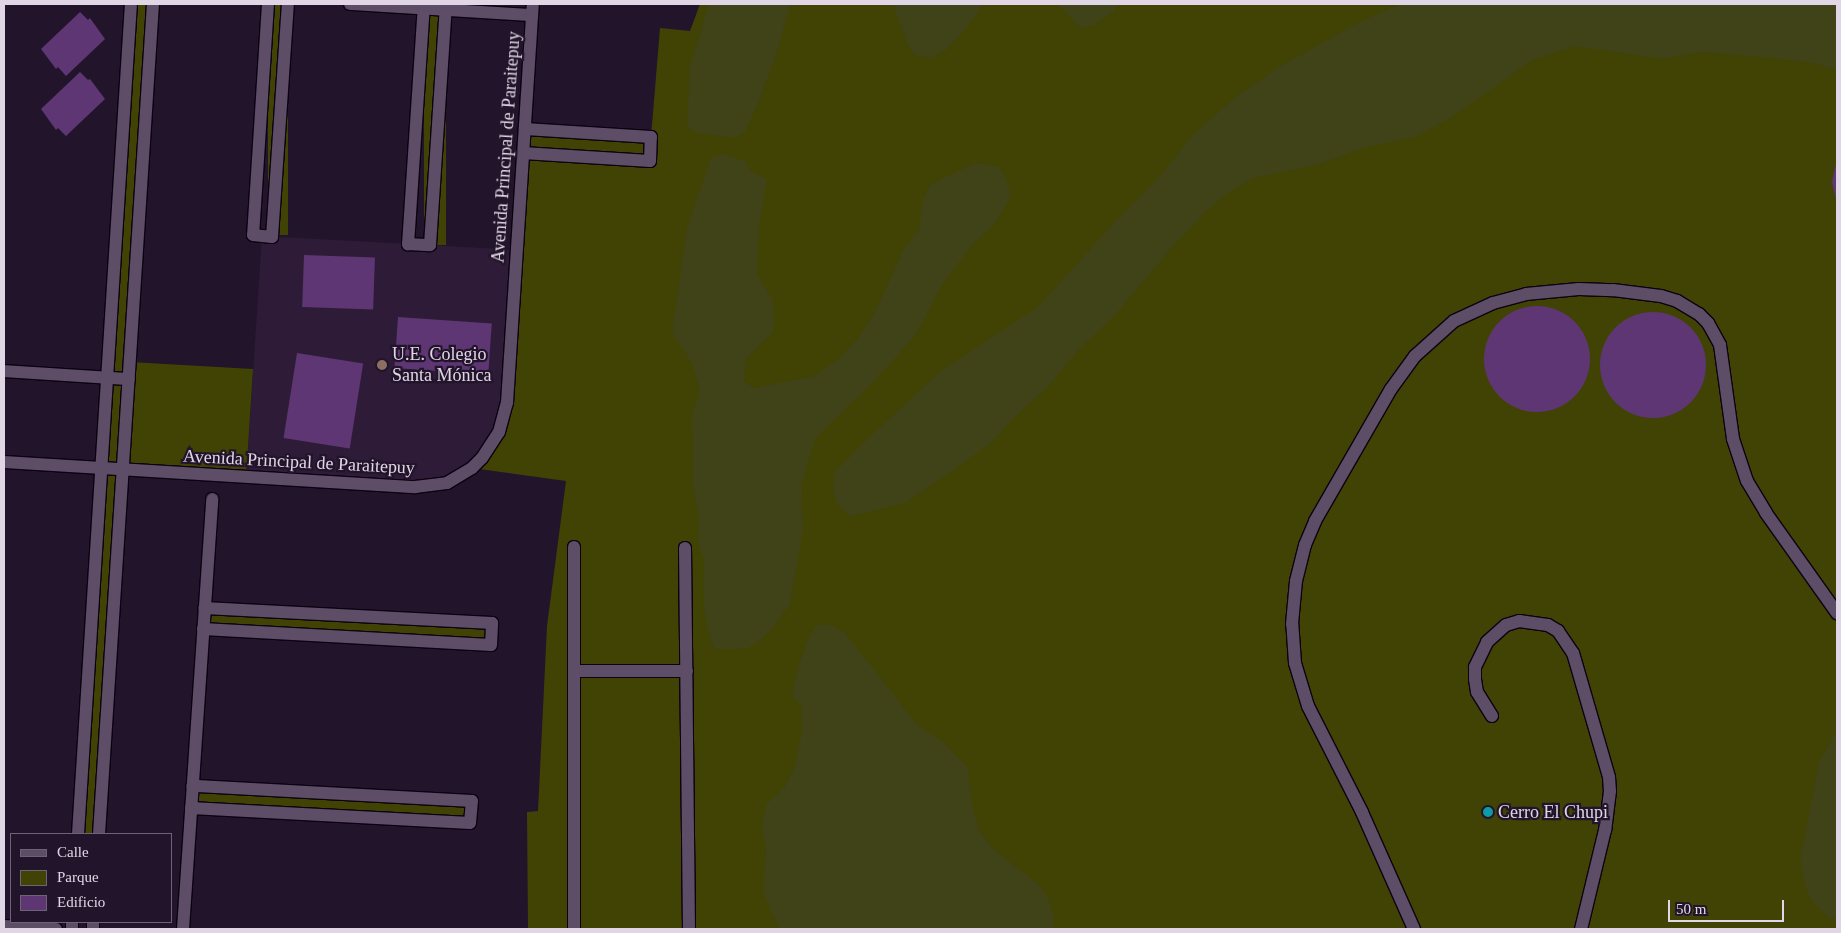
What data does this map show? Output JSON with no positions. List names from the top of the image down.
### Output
{
  "streets": {
    "street": ["Avenida Principal de Paraitepuy"]
  },
  "places": ["U.E. Colegio Santa Mónica", "Cerro El Chupi"],
  "legend": ["Calle", "Parque", "Edificio"],
  "scale_bar": "50 m"
}
